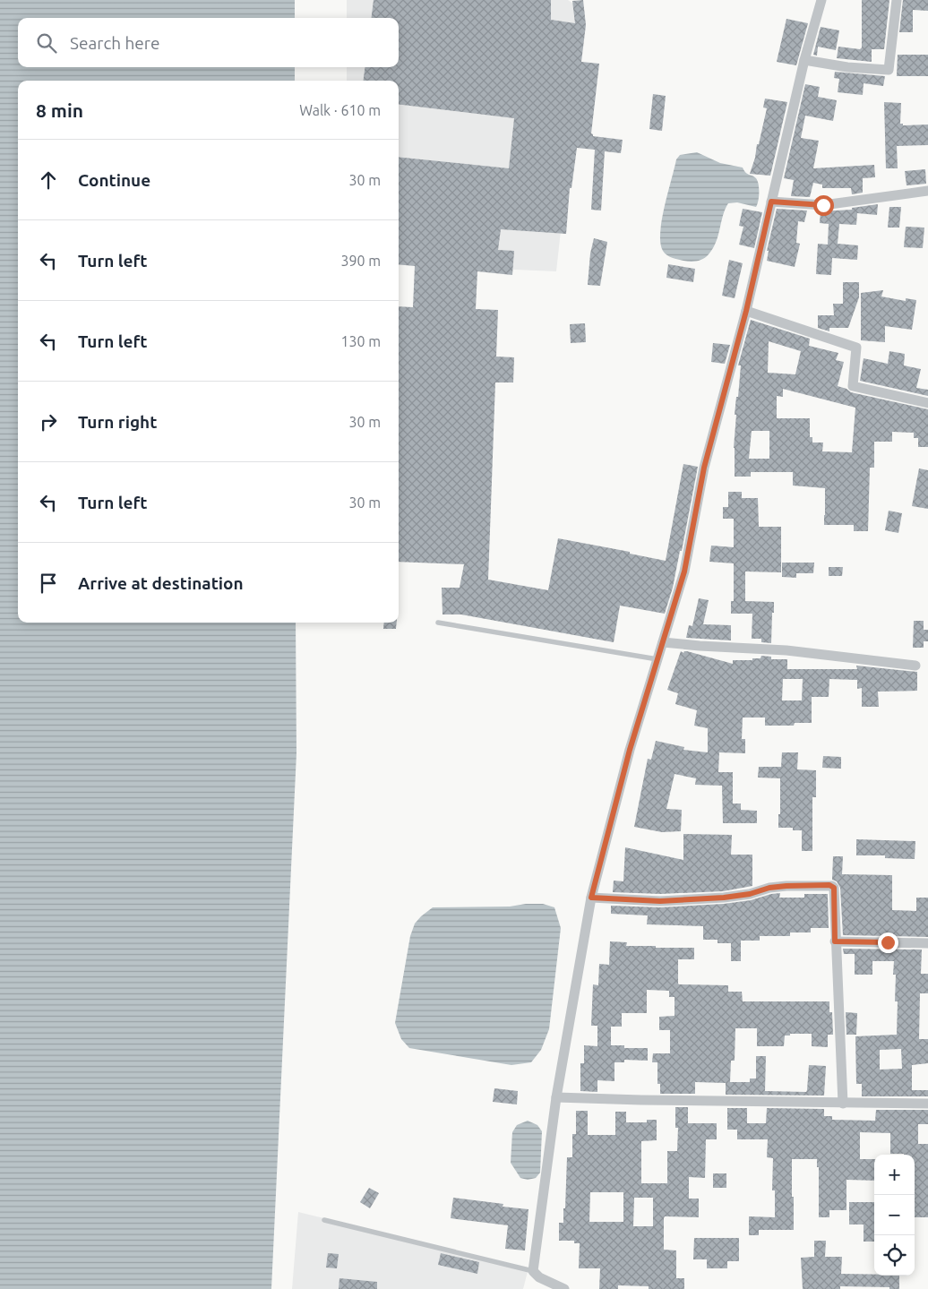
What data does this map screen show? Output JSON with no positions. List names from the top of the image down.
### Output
{
  "page": {
    "search": "Search here",
    "heading": ["8 min", "Walk · 610 m"],
    "list": [
      ["Continue", "30 m"],
      ["Turn left", "390 m"],
      ["Turn left", "130 m"],
      ["Turn right", "30 m"],
      ["Turn left", "30 m"],
      "Arrive at destination"
    ],
    "map_buttons": ["+", "−"]
  }
}
